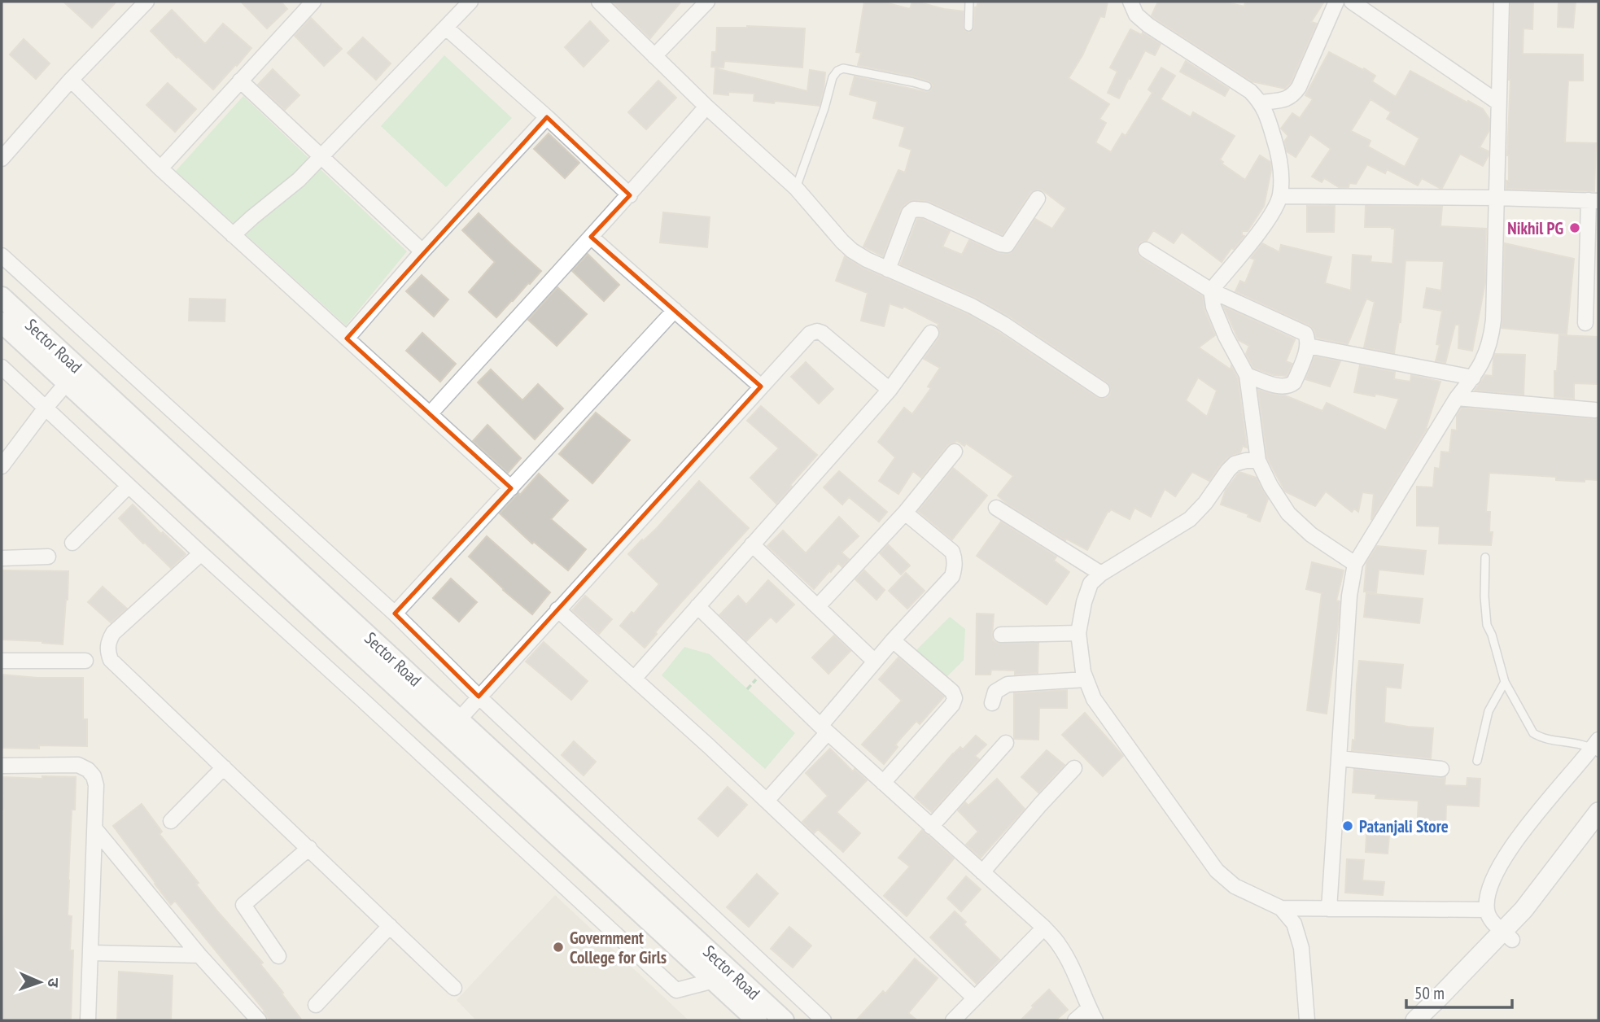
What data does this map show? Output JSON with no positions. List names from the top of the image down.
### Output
{
  "streets": {
    "main road": ["Sector Road"]
  },
  "places": ["Nikhil PG", "Patanjali Store", "Government College for Girls"],
  "scale_bar": "50 m",
  "north": "right"
}
